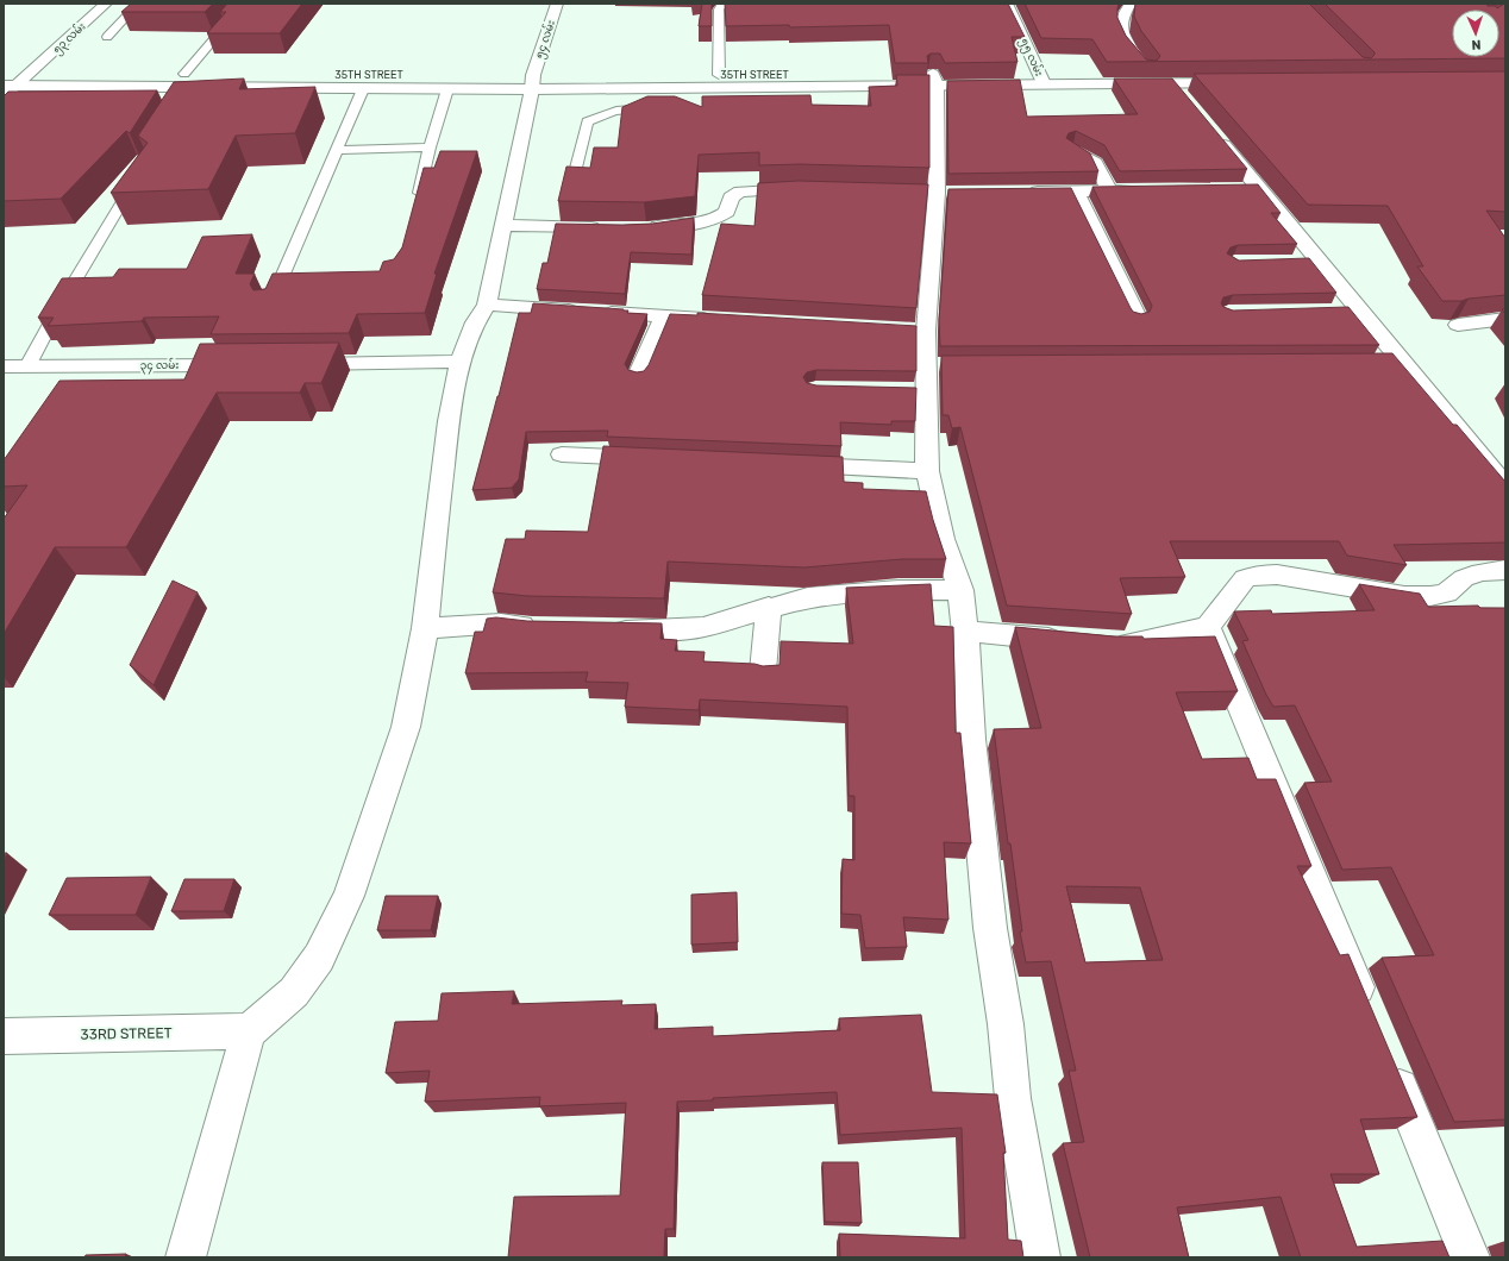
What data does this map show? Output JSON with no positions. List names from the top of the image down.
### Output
{
  "streets": {
    "street": [
      "၅၃ လမ်း",
      "၅၄ လမ်း",
      "၅၅ လမ်း",
      "35TH STREET",
      "၃၄ လမ်း",
      "33RD STREET"
    ]
  },
  "crossings": [
    ["၅၃ လမ်း", "35TH STREET"],
    ["၅၄ လမ်း", "35TH STREET"],
    ["၅၄ လမ်း", "33RD STREET"],
    ["၅၅ လမ်း", "35TH STREET"]
  ],
  "north": "bottom"
}
